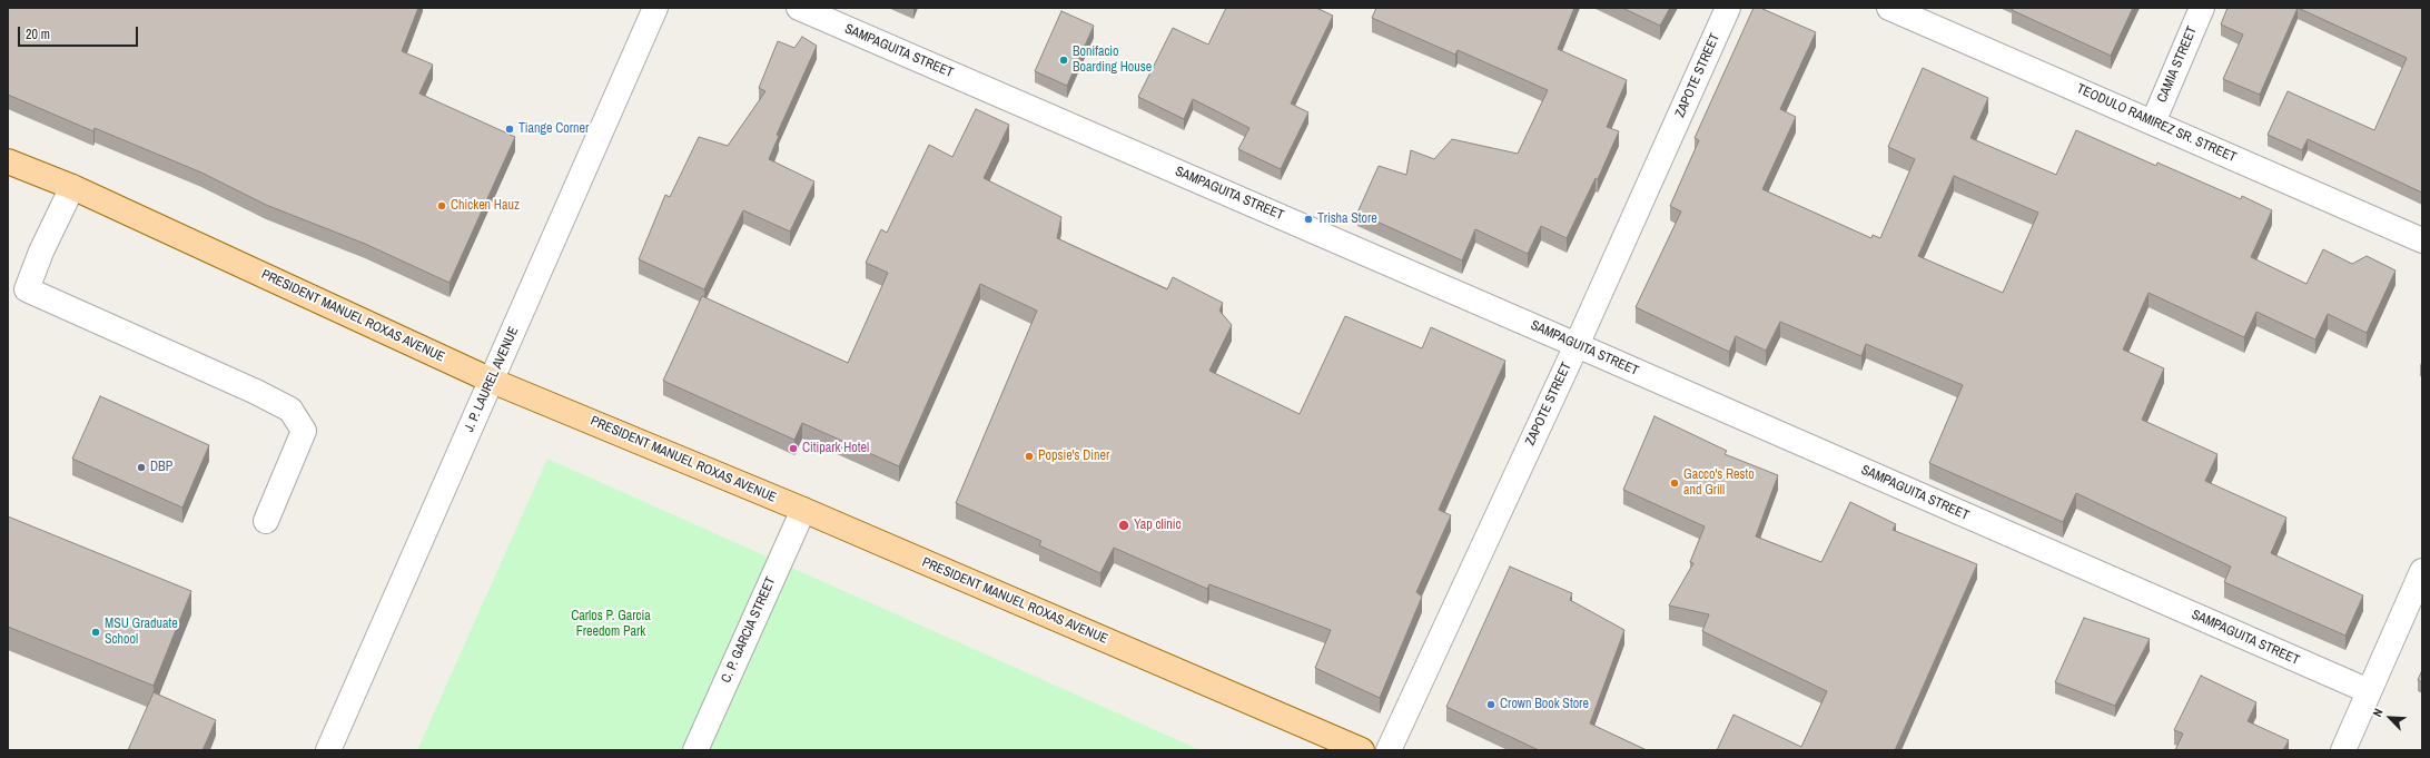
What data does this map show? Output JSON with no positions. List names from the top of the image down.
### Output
{
  "streets": {
    "main road": ["PRESIDENT MANUEL ROXAS AVENUE"],
    "street": [
      "SAMPAGUITA STREET",
      "CAMIA STREET",
      "ZAPOTE STREET",
      "TEODULO RAMIREZ SR. STREET",
      "J. P. LAUREL AVENUE",
      "C. P. GARCIA STREET"
    ]
  },
  "crossings": [
    ["SAMPAGUITA STREET", "ZAPOTE STREET"],
    ["CAMIA STREET", "TEODULO RAMIREZ SR. STREET"],
    ["PRESIDENT MANUEL ROXAS AVENUE", "J. P. LAUREL AVENUE"],
    ["PRESIDENT MANUEL ROXAS AVENUE", "C. P. GARCIA STREET"]
  ],
  "parks": ["Carlos P. Garcia Freedom Park"],
  "places": [
    "Bonifacio Boarding House",
    "Tiange Corner",
    "Chicken Hauz",
    "Trisha Store",
    "Citipark Hotel",
    "Popsie's Diner",
    "DBP",
    "Gacco's Resto and Grill",
    "Yap clinic",
    "MSU Graduate School",
    "Crown Book Store"
  ],
  "scale_bar": "20 m",
  "north": "top left"
}
